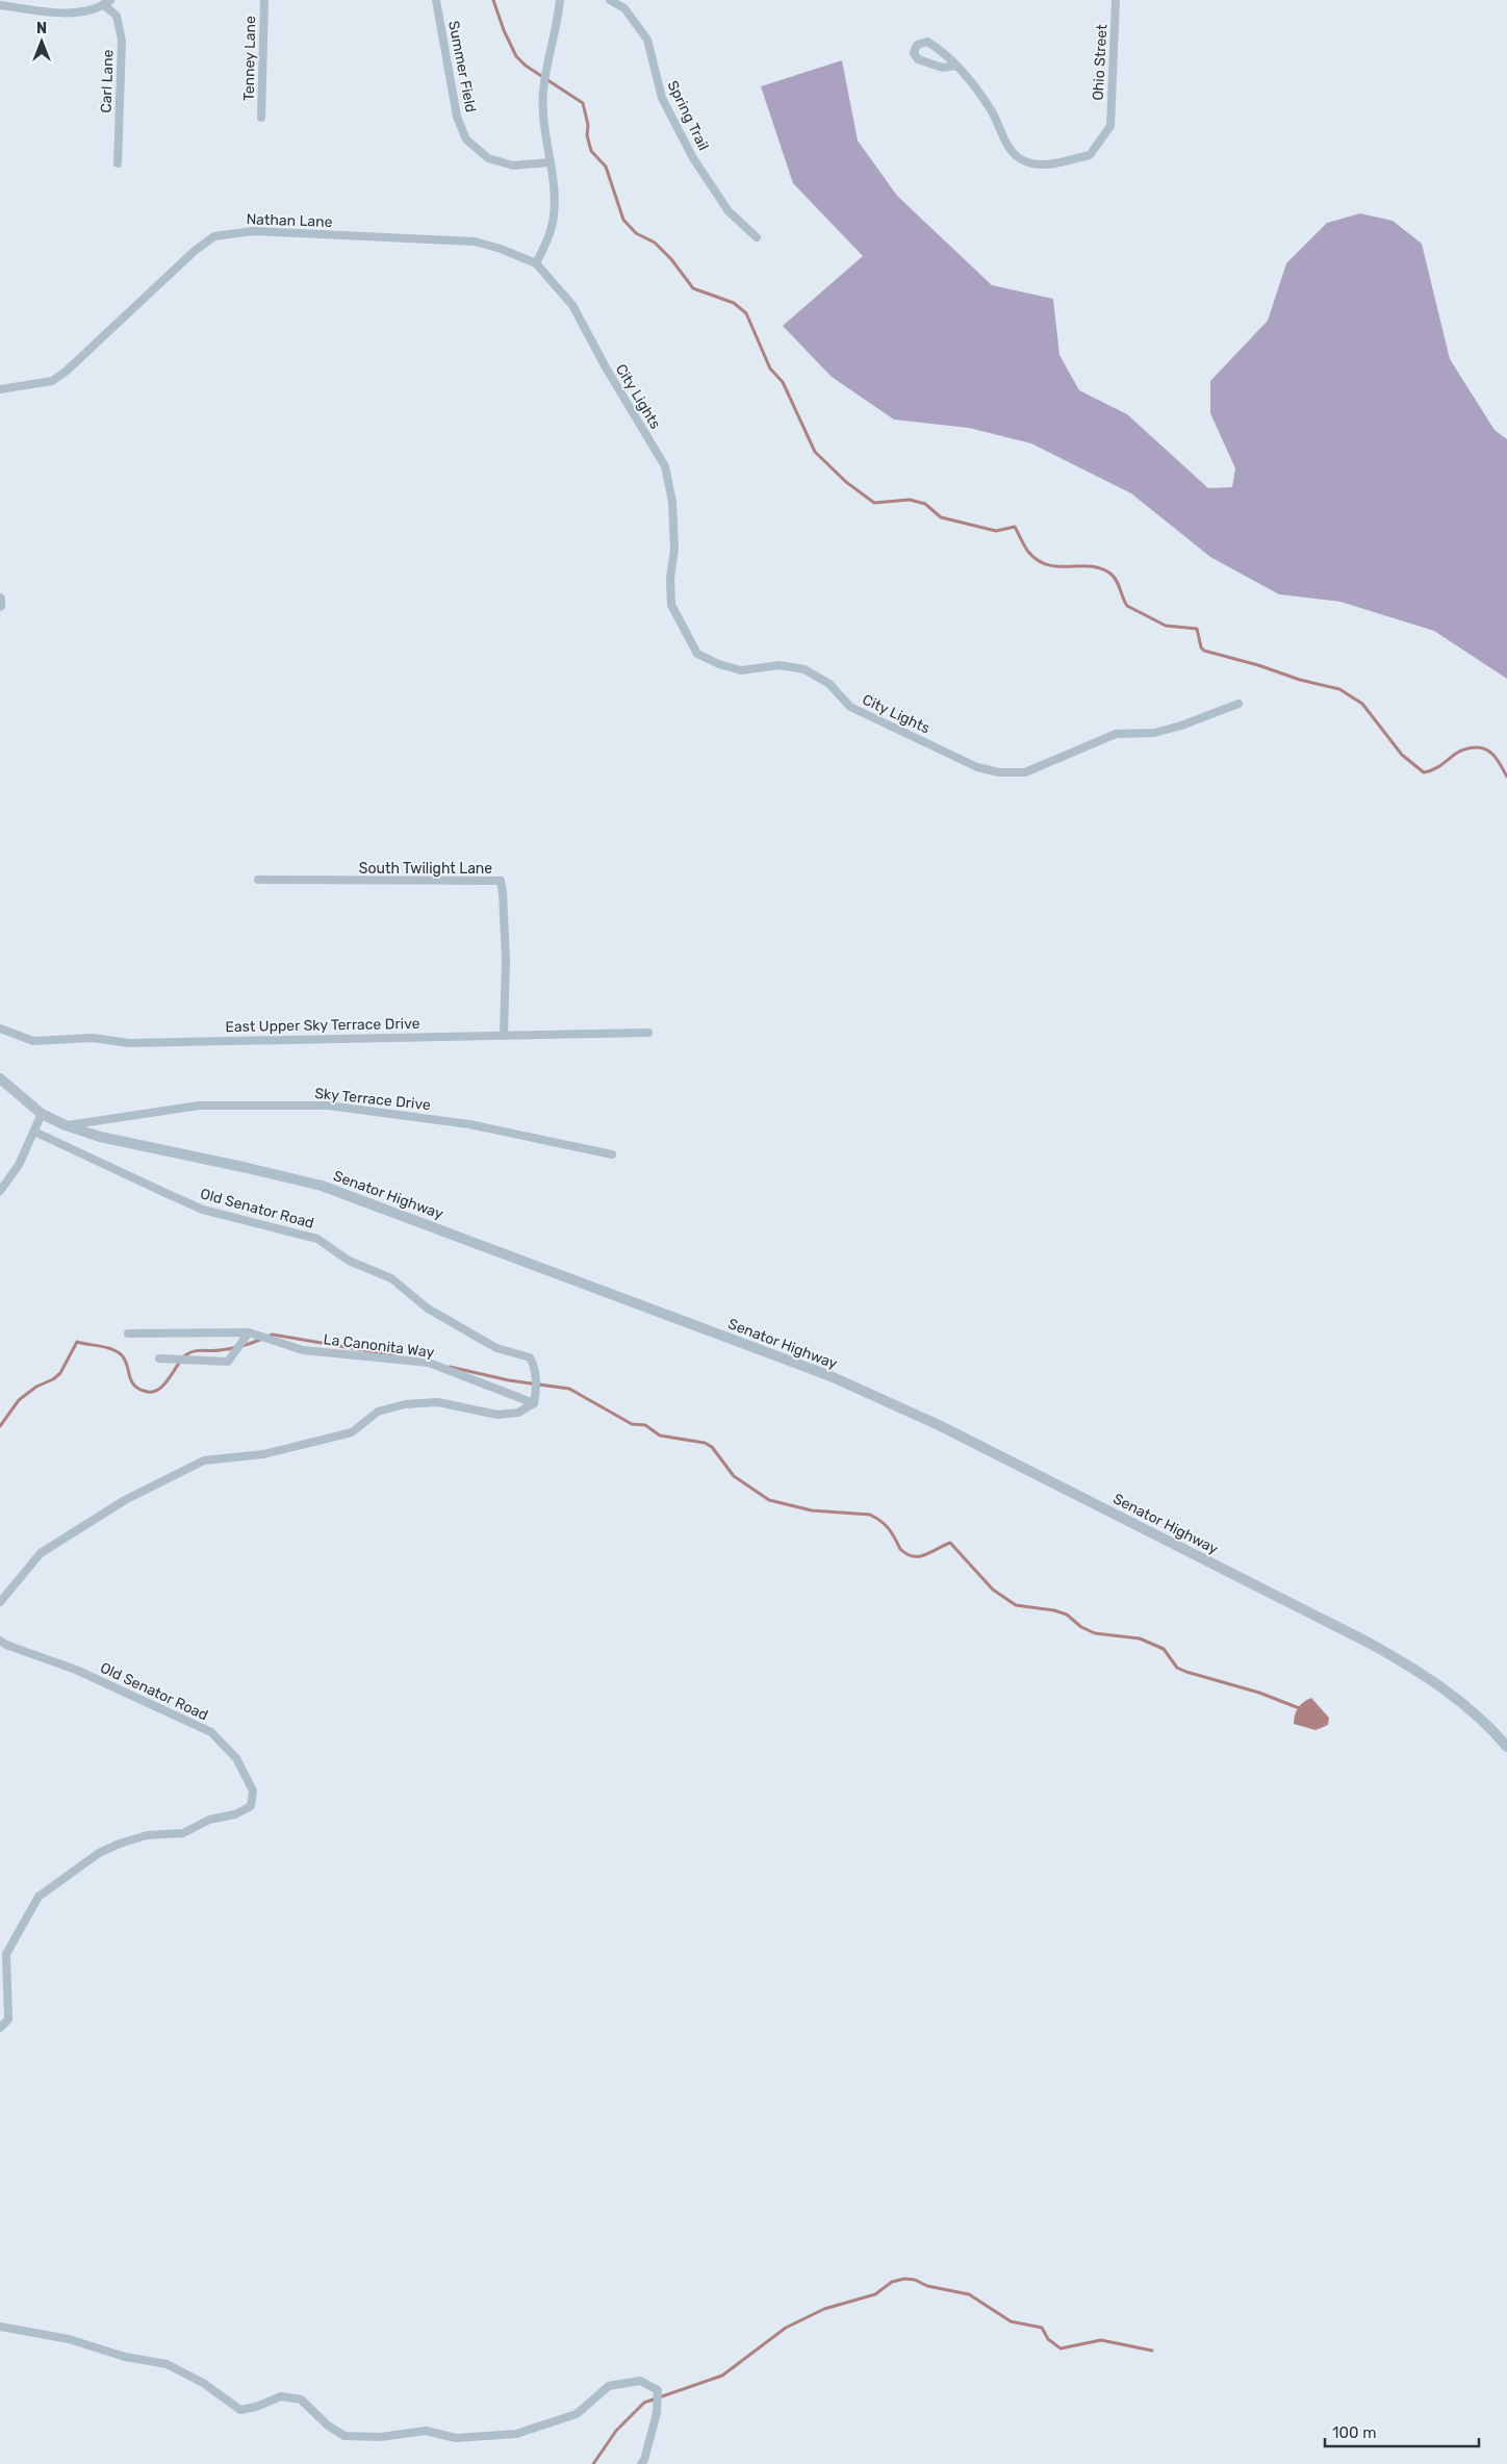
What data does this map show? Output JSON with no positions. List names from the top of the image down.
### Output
{
  "streets": {
    "street": [
      "Tenney Lane",
      "Ohio Street",
      "Summer Field",
      "Carl Lane",
      "Spring Trail",
      "Nathan Lane",
      "City Lights",
      "South Twilight Lane",
      "East Upper Sky Terrace Drive",
      "Sky Terrace Drive",
      "Senator Highway",
      "Old Senator Road",
      "La Canonita Way"
    ]
  },
  "crossings": [
    ["Nathan Lane", "City Lights"],
    ["South Twilight Lane", "East Upper Sky Terrace Drive"],
    ["Sky Terrace Drive", "Senator Highway"],
    ["Old Senator Road", "La Canonita Way"]
  ],
  "scale_bar": "100 m",
  "north": "top"
}
